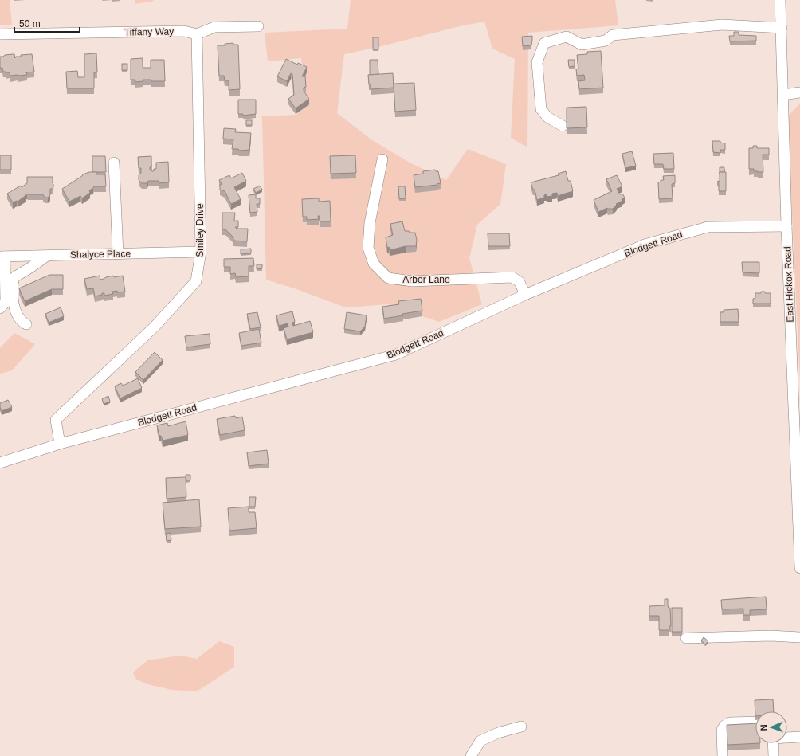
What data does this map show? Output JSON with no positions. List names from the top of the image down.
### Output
{
  "streets": {
    "street": [
      "Tiffany Way",
      "Smiley Drive",
      "Blodgett Road",
      "Shalyce Place",
      "Arbor Lane",
      "East Hickox Road"
    ]
  },
  "crossings": [
    ["Tiffany Way", "Smiley Drive"],
    ["Smiley Drive", "Blodgett Road"],
    ["Smiley Drive", "Shalyce Place"],
    ["Blodgett Road", "Arbor Lane"],
    ["Blodgett Road", "East Hickox Road"]
  ],
  "scale_bar": "50 m",
  "north": "left"
}
